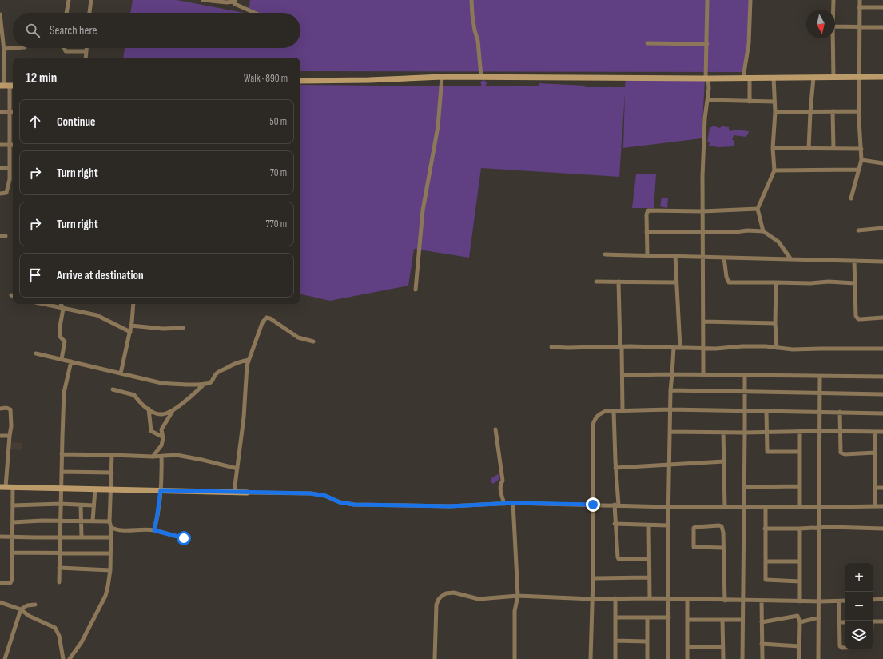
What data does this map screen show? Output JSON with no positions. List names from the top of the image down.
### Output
{
  "north": "bottom",
  "page": {
    "search": "Search here",
    "heading": ["12 min", "Walk · 890 m"],
    "list": [
      ["Continue", "50 m"],
      ["Turn right", "70 m"],
      ["Turn right", "770 m"],
      "Arrive at destination"
    ],
    "map_buttons": ["+", "−"]
  }
}
